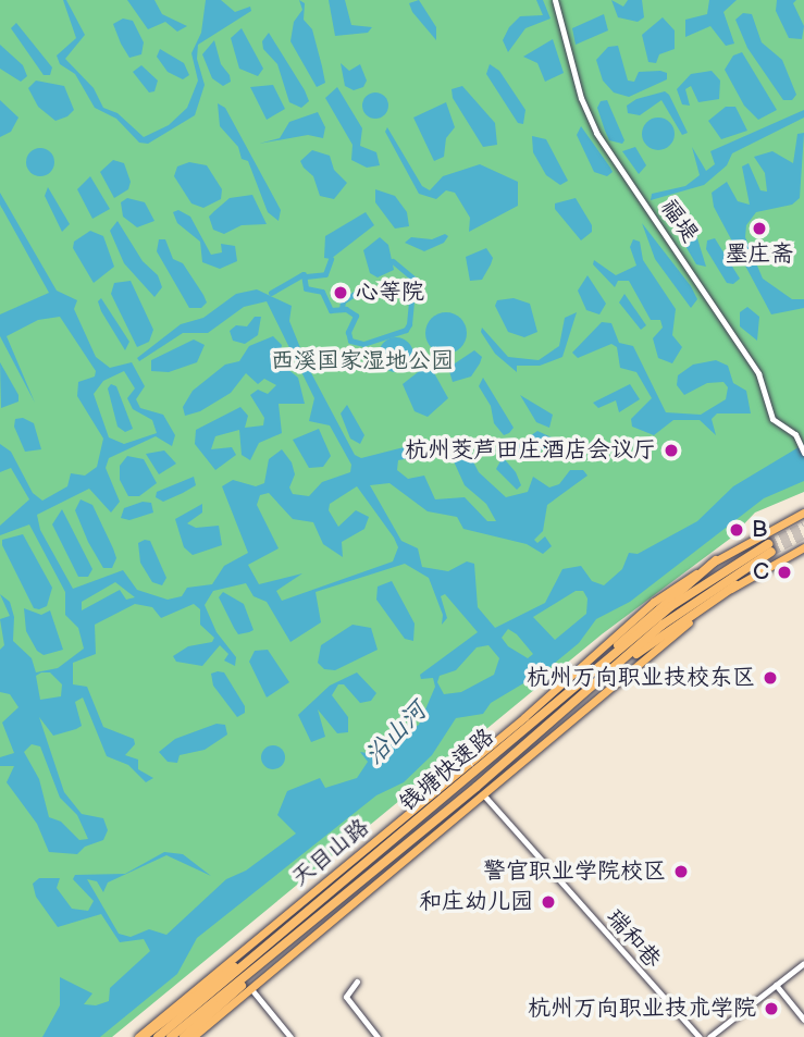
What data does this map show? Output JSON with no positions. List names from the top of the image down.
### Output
{
  "streets": {
    "highway": ["钱塘快速路"],
    "main road": ["天目山路"],
    "street": ["福堤", "瑞和巷"]
  },
  "water": ["沿山河"],
  "parks": ["西溪国家湿地公园"],
  "places": [
    "墨庄斋",
    "心等院",
    "杭州茭芦田庄酒店会议厅",
    "B",
    "C",
    "杭州万向职业技校东区",
    "警官职业学院校区",
    "和庄幼儿园",
    "杭州万向职业技术学院"
  ]
}
